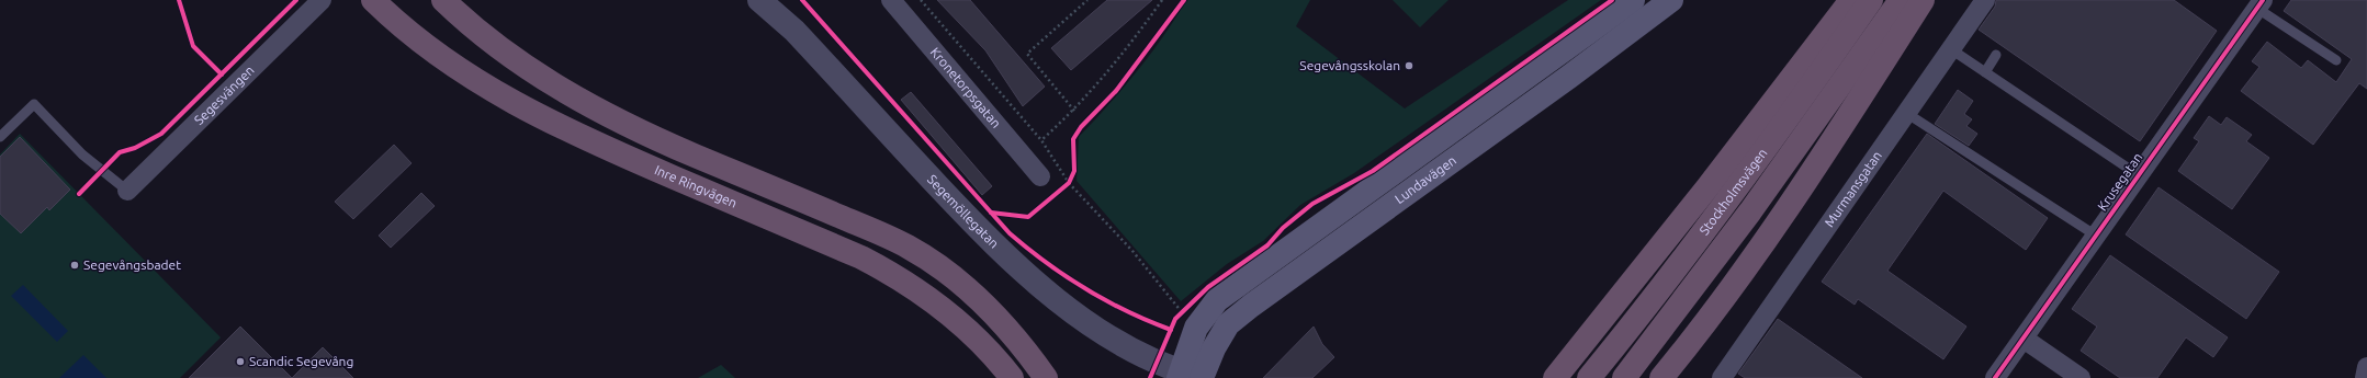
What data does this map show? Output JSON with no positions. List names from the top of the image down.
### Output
{
  "streets": {
    "highway": ["Inre Ringvägen", "Stockholmsvägen"],
    "main road": ["Lundavägen"],
    "street": [
      "Kronetorpsgatan",
      "Segesvängen",
      "Krusegatan",
      "Murmansgatan",
      "Segemöllegatan"
    ]
  },
  "crossings": [
    ["Lundavägen", "Segemöllegatan"]
  ],
  "places": ["Segevångsskolan", "Segevångsbadet", "Scandic Segevång"]
}
